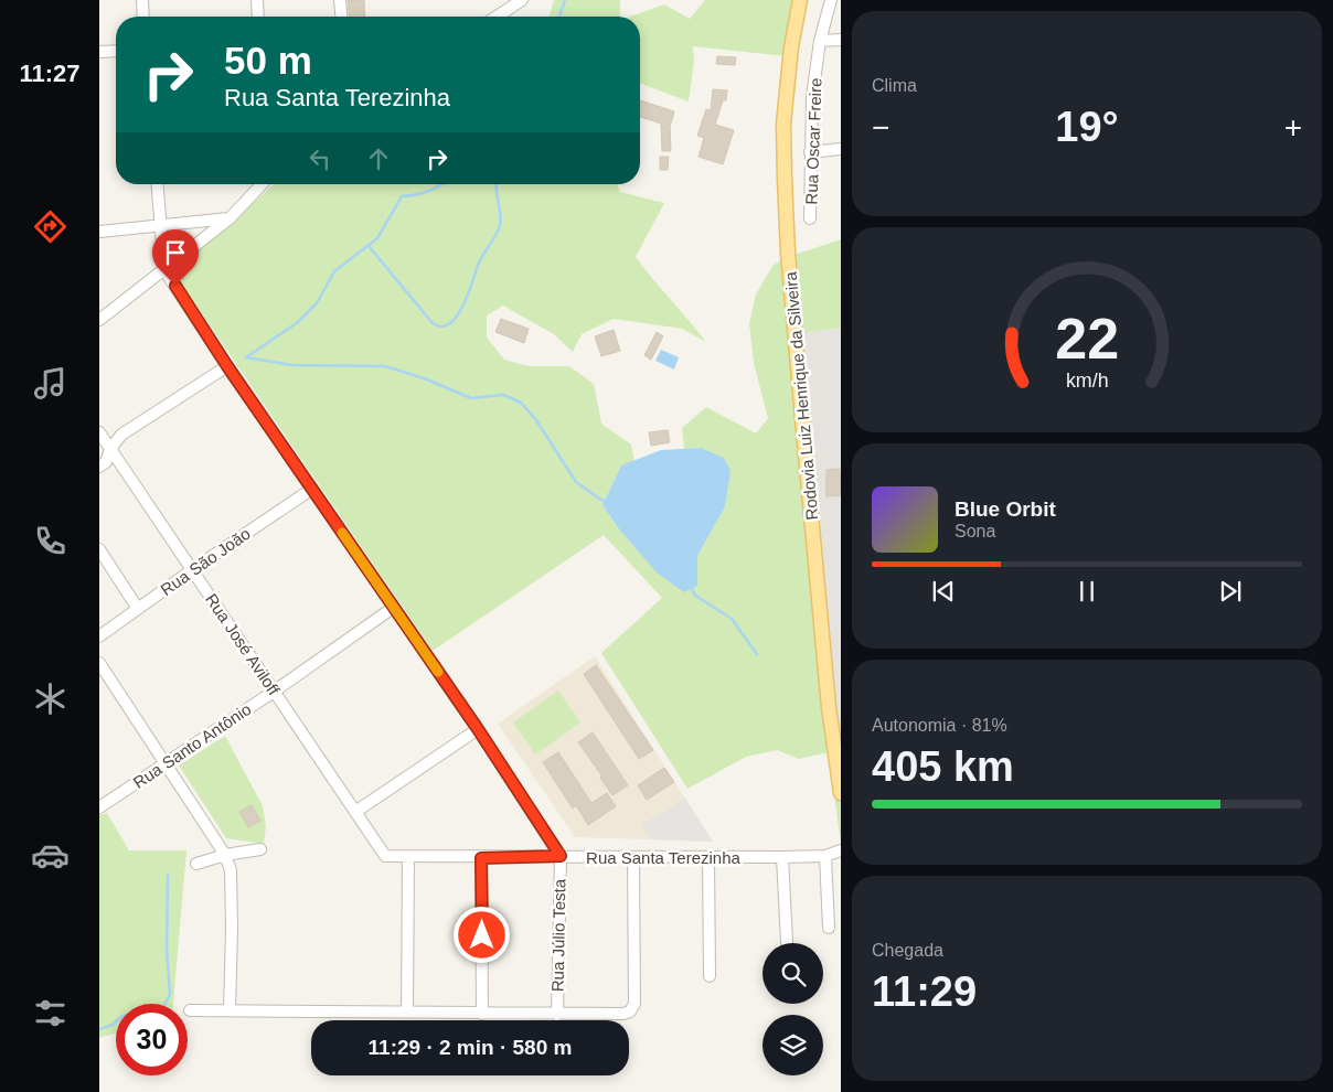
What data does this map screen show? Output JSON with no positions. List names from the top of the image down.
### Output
{
  "streets": {
    "main road": ["Rodovia Luiz Henrique da Silveira"],
    "street": [
      "Rua Oscar Freire",
      "Rua São João",
      "Rua José Aviloff",
      "Rua Santo Antônio",
      "Rua Santa Terezinha",
      "Rua Júlio Testa"
    ]
  },
  "crossings": [
    ["Rua São João", "Rua José Aviloff"],
    ["Rua José Aviloff", "Rua Santo Antônio"],
    ["Rua José Aviloff", "Rua Santa Terezinha"],
    ["Rua Santa Terezinha", "Rua Júlio Testa"]
  ],
  "page": {
    "tabs": "11:27",
    "tile": [
      "Clima",
      ["Autonomia · 81%", "405 km"],
      ["Chegada", "11:29"]
    ],
    "turn": ["50 m", "Rua Santa Terezinha"],
    "heat": ["−", "19°", "+"],
    "song": ["Blue Orbit", "Sona"],
    "limit": "30",
    "trip": "11:29 · 2 min · 580 m",
    "gauge": ["22", "km/h"]
  }
}
